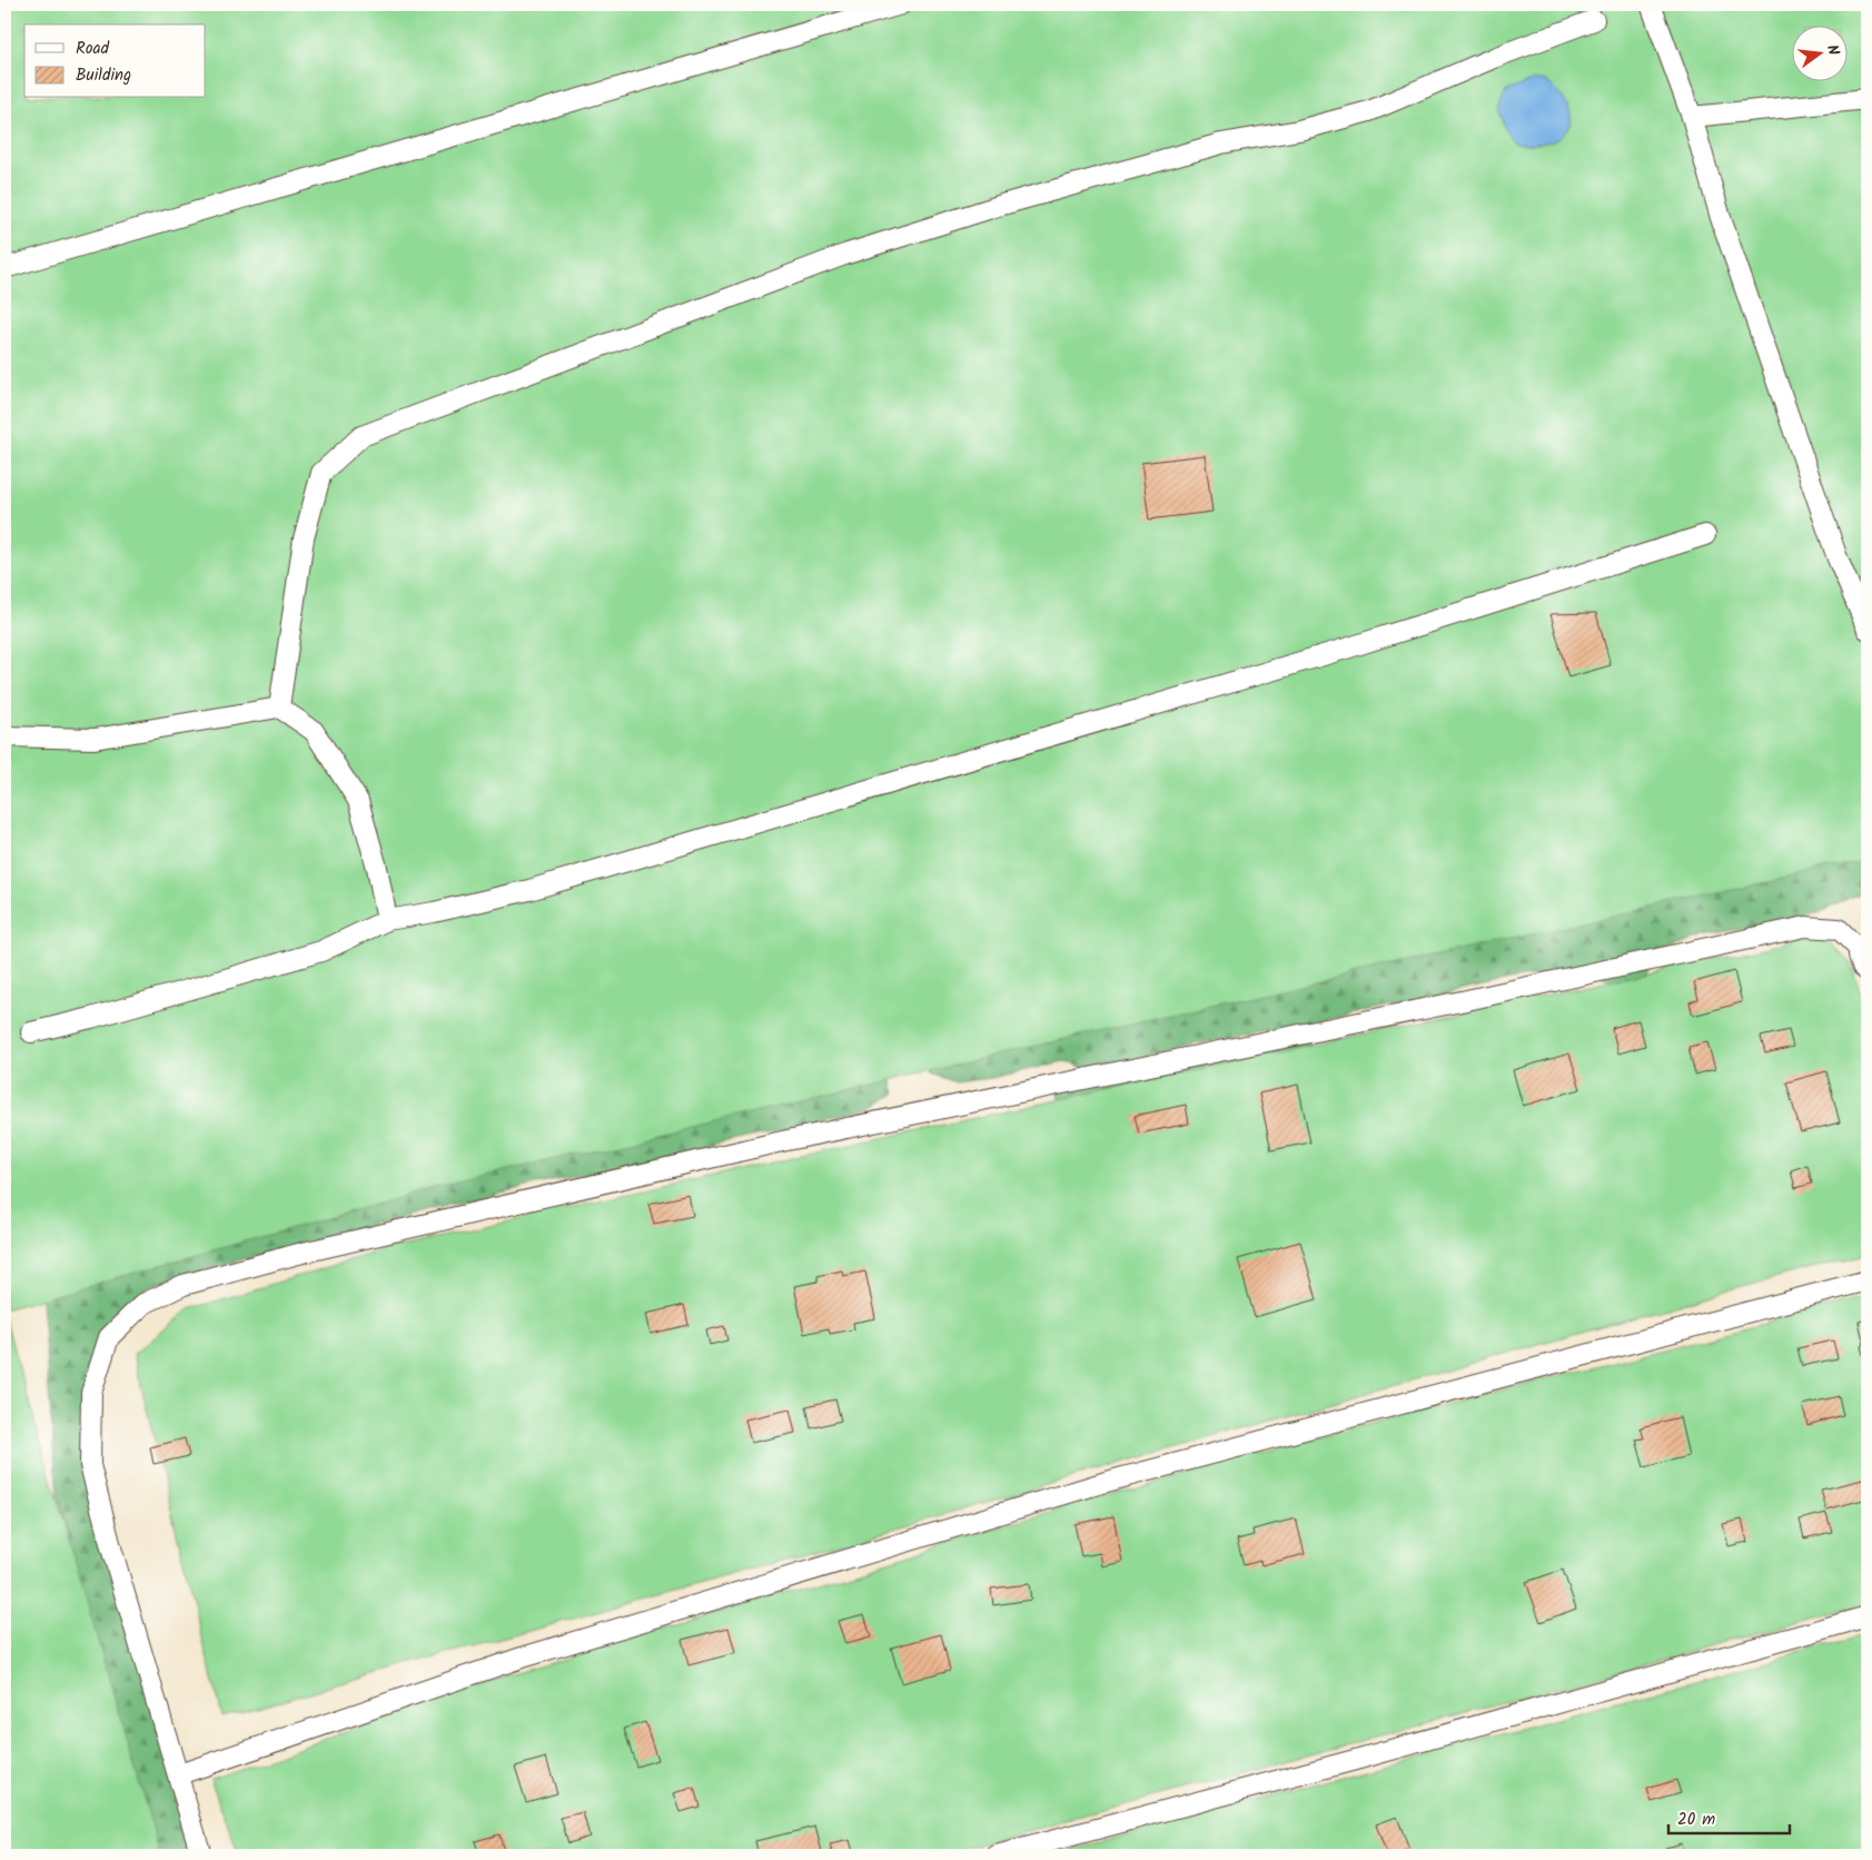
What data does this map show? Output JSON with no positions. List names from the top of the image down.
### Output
{
  "legend": ["Road", "Building"],
  "scale_bar": "20 m",
  "north": "right"
}
